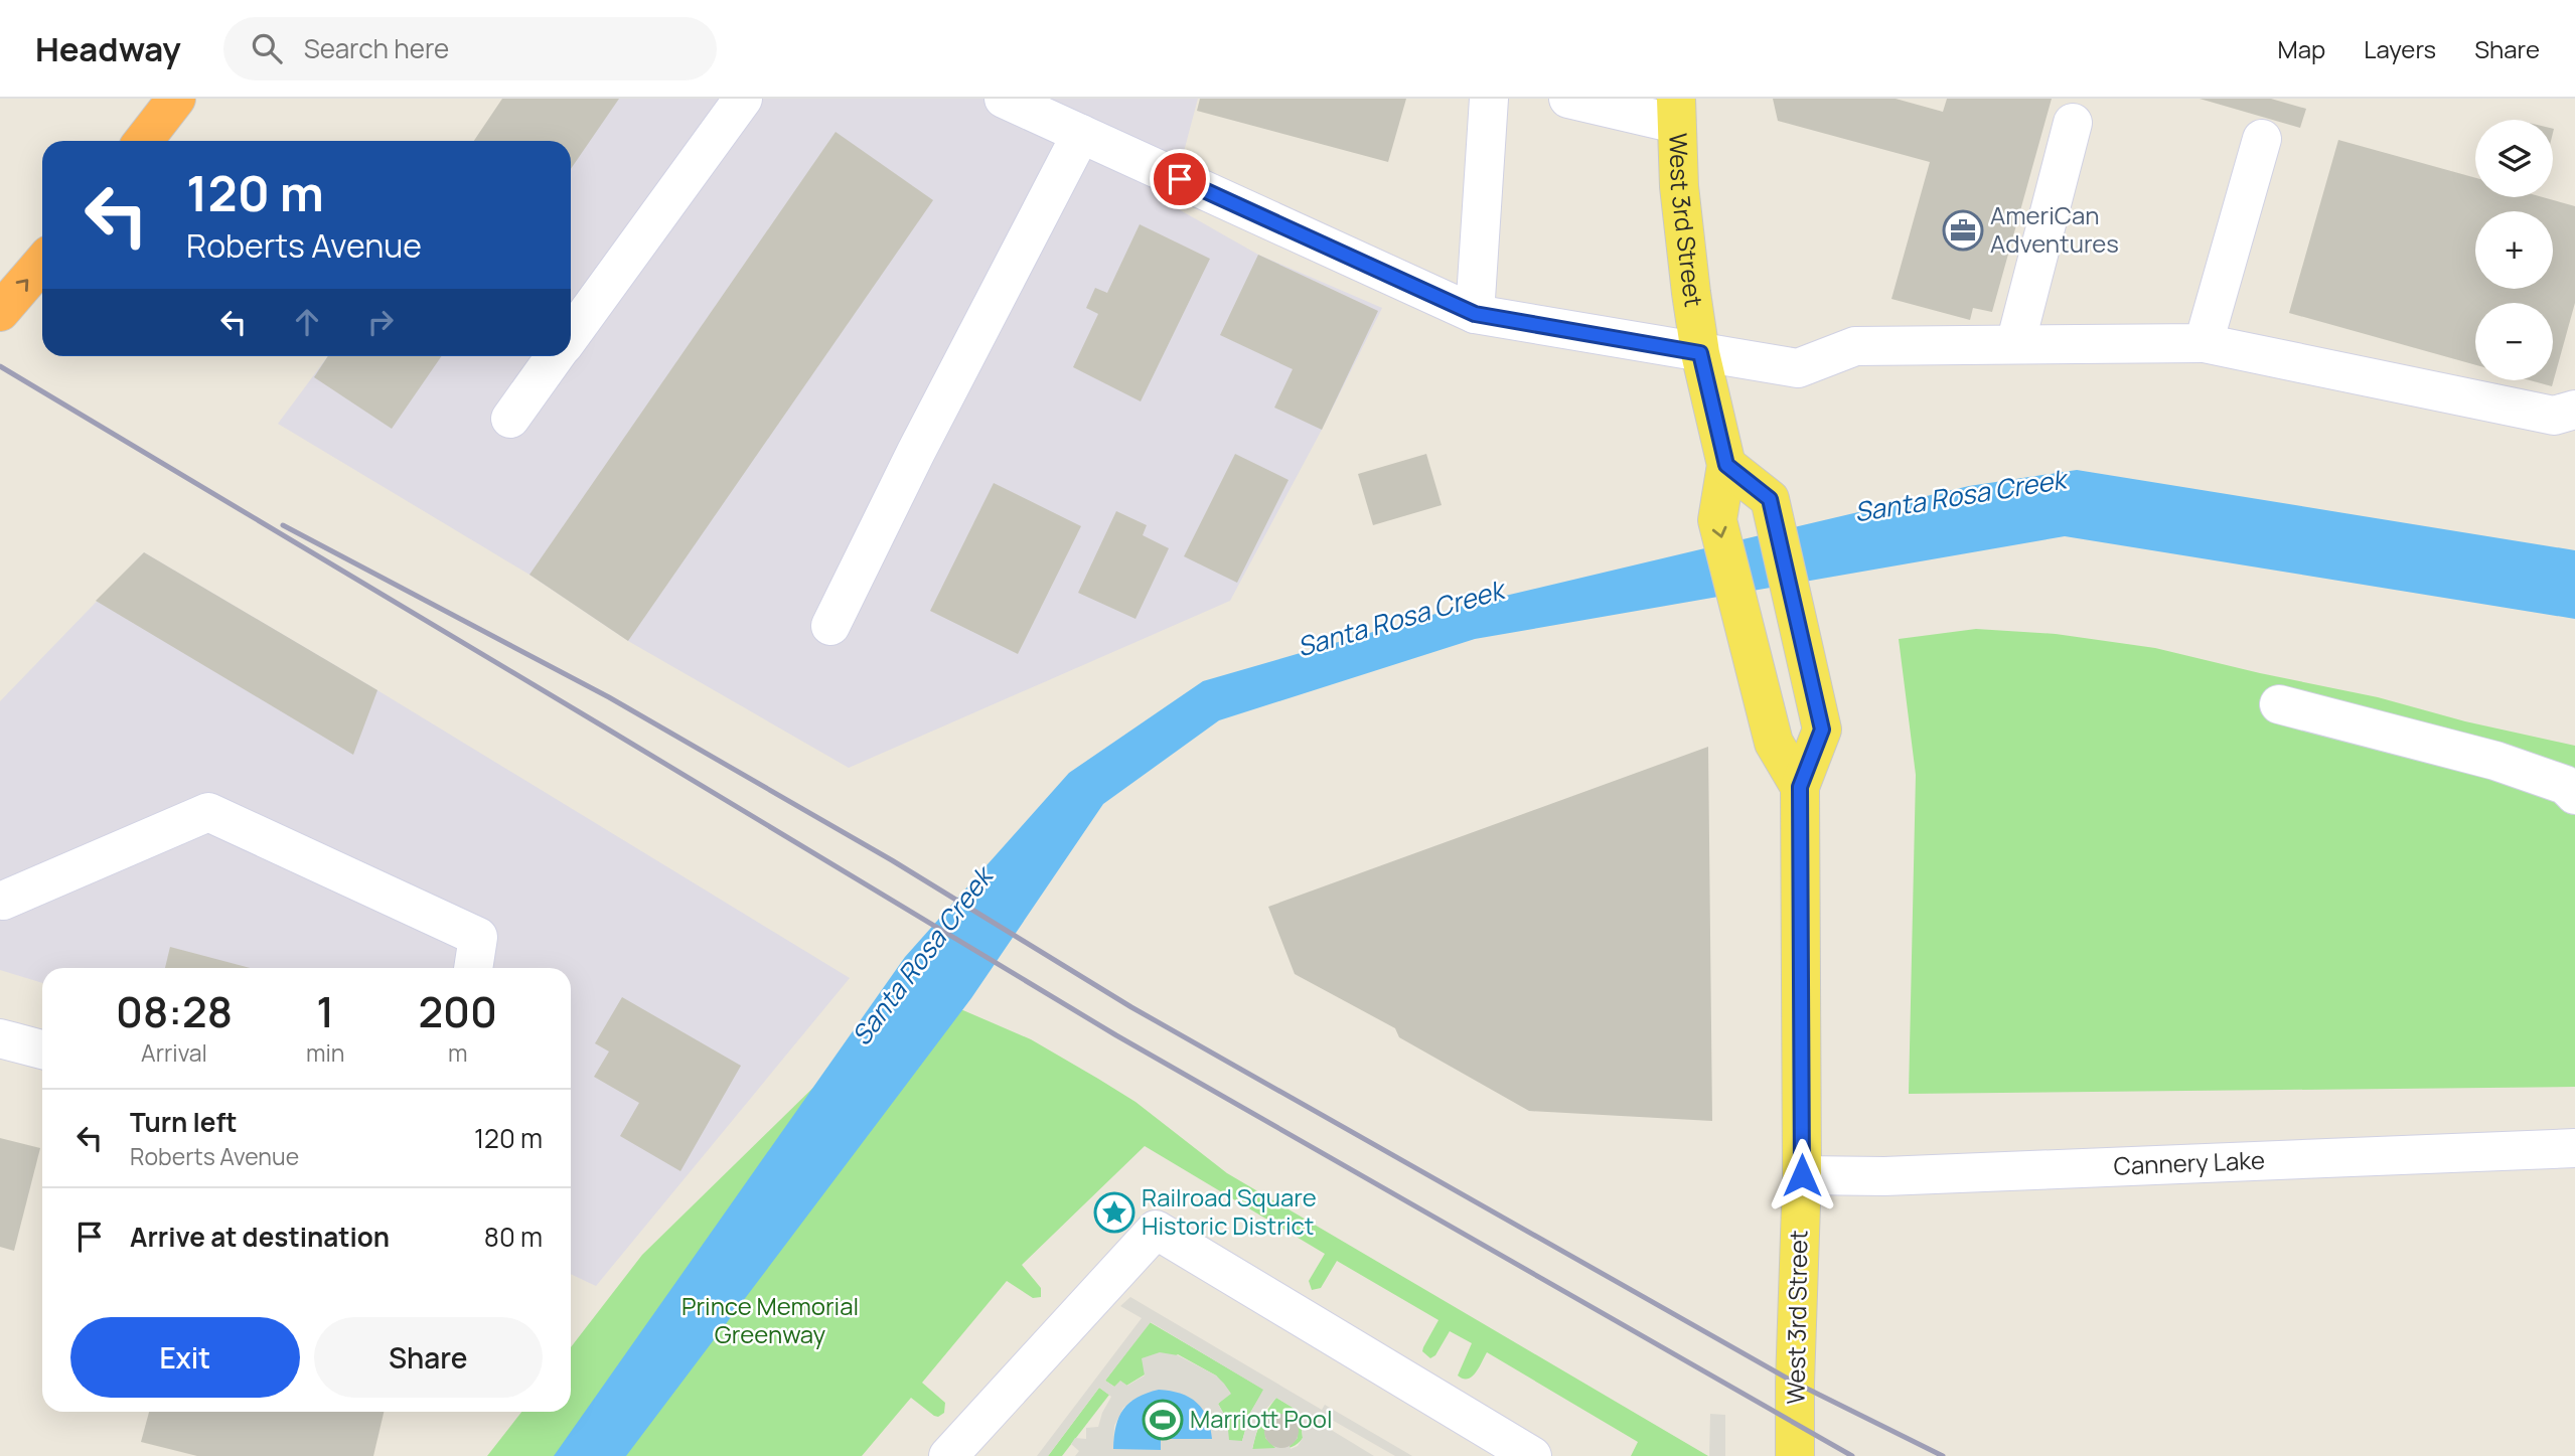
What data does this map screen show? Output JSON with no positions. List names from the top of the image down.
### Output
{
  "streets": {
    "main road": ["West 3rd Street"],
    "street": ["Cannery Lake"]
  },
  "crossings": [
    ["West 3rd Street", "Cannery Lake"]
  ],
  "water": ["Santa Rosa Creek"],
  "parks": ["Prince Memorial Greenway"],
  "places": {
    "office": ["AmeriCan Adventures"],
    "place": ["Railroad Square Historic District"],
    "sports": ["Marriott Pool"]
  },
  "page": {
    "header": "Headway",
    "search": "Search here",
    "nav": ["Map", "Layers", "Share"],
    "map_buttons": ["+", "−"],
    "turn": ["120 m", "Roberts Avenue"],
    "eta": [
      "08:28",
      "Arrival",
      "1",
      "min",
      "200",
      "m"
    ],
    "list": [
      {
        "name": "Turn left",
        "note": "Roberts Avenue",
        "value": "120 m"
      },
      {
        "name": "Arrive at destination",
        "value": "80 m"
      }
    ],
    "buttons": ["Exit", "Share"]
  }
}
